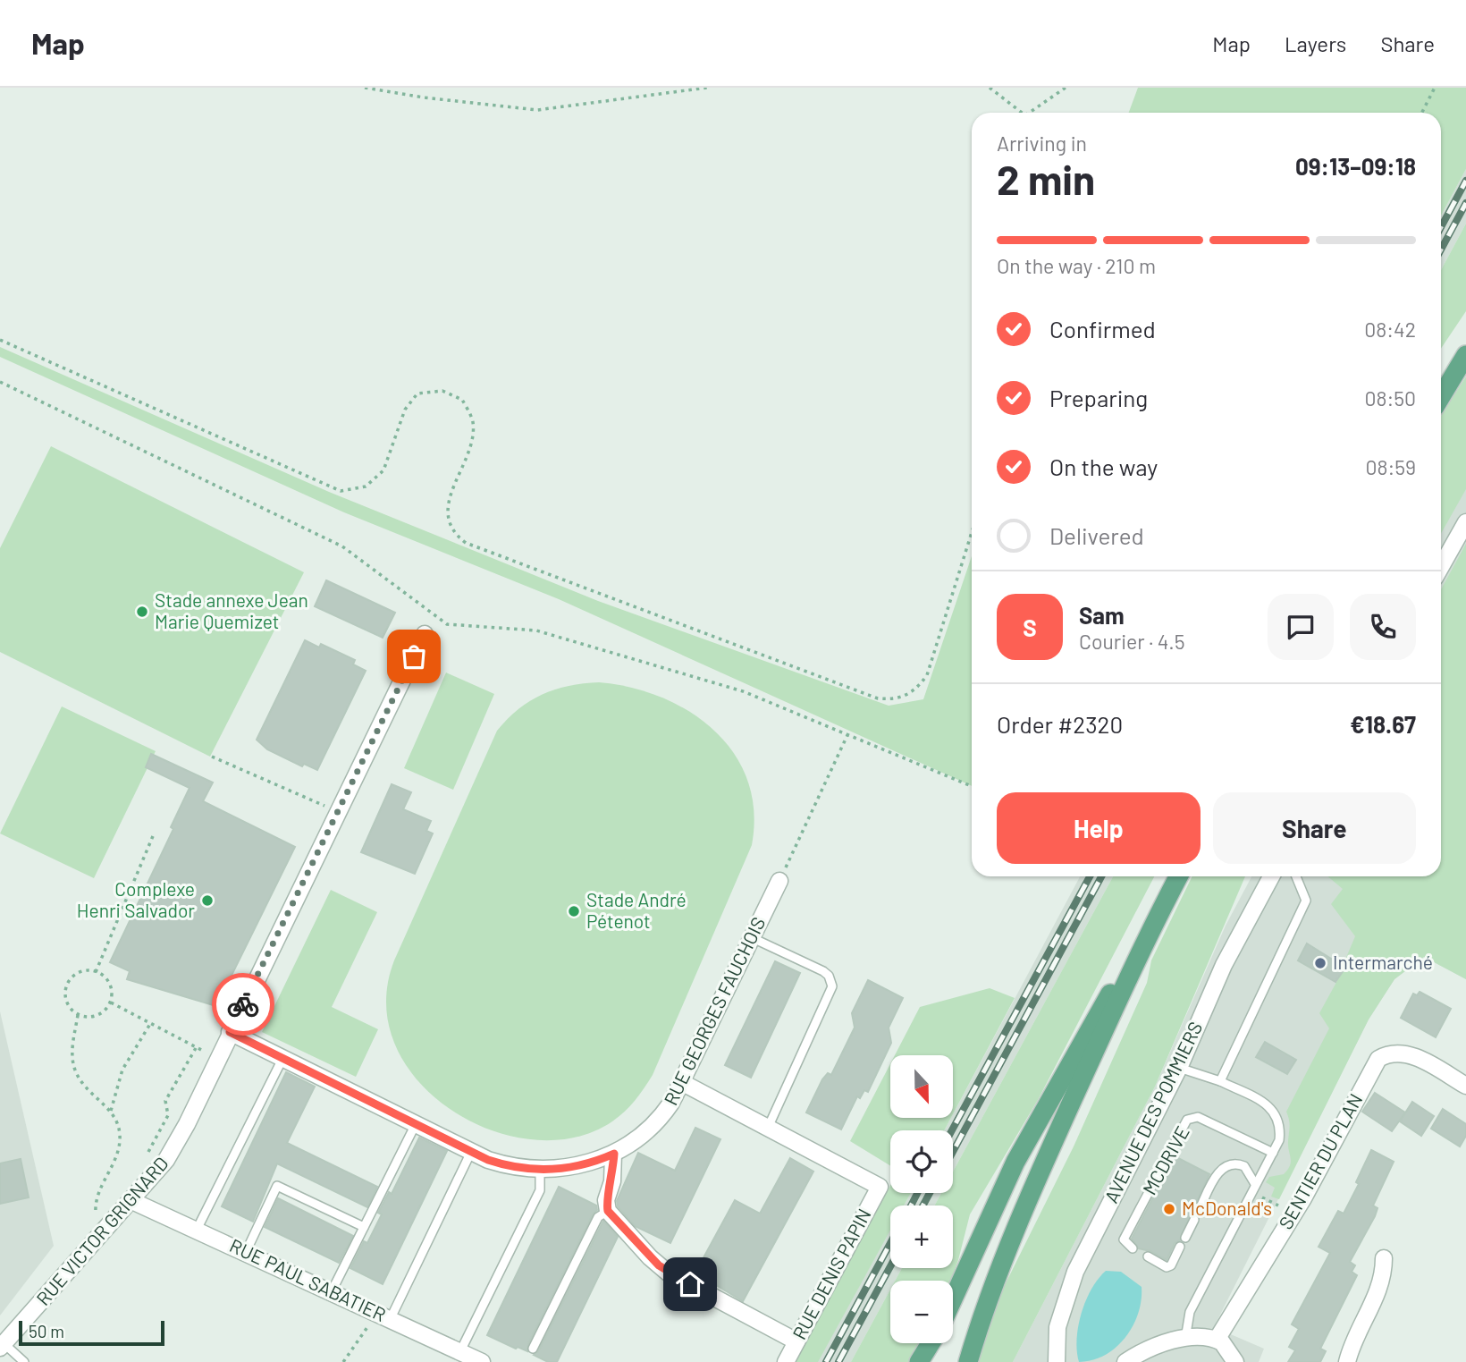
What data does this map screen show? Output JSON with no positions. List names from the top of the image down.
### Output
{
  "streets": {
    "street": [
      "RUE GEORGES FAUCHOIS",
      "AVENUE DES POMMIERS",
      "SENTIER DU PLAN",
      "RUE VICTOR GRIGNARD",
      "RUE DENIS PAPIN",
      "RUE PAUL SABATIER"
    ],
    "lane": ["MCDRIVE"]
  },
  "crossings": [
    ["RUE GEORGES FAUCHOIS", "RUE VICTOR GRIGNARD"],
    ["RUE VICTOR GRIGNARD", "RUE PAUL SABATIER"]
  ],
  "places": [
    "Stade annexe Jean Marie Quemizet",
    "Complexe Henri Salvador",
    "Stade André Pétenot",
    "Intermarché",
    "McDonald's"
  ],
  "scale_bar": "50 m",
  "north": "bottom",
  "page": {
    "header": "Map",
    "nav": ["Map", "Layers", "Share"],
    "heading": ["2 min", "Arriving in", "09:13–09:18"],
    "panel": [
      "Sam",
      "Courier · 4.5",
      "Order #2320",
      "€18.67"
    ],
    "bar": "On the way · 210 m",
    "list": [
      ["Confirmed", "08:42"],
      ["Preparing", "08:50"],
      ["On the way", "08:59"],
      "Delivered"
    ],
    "round": "S",
    "buttons": ["Help", "Share"],
    "map_buttons": ["+", "−"],
    "scale": "50 m"
  }
}
